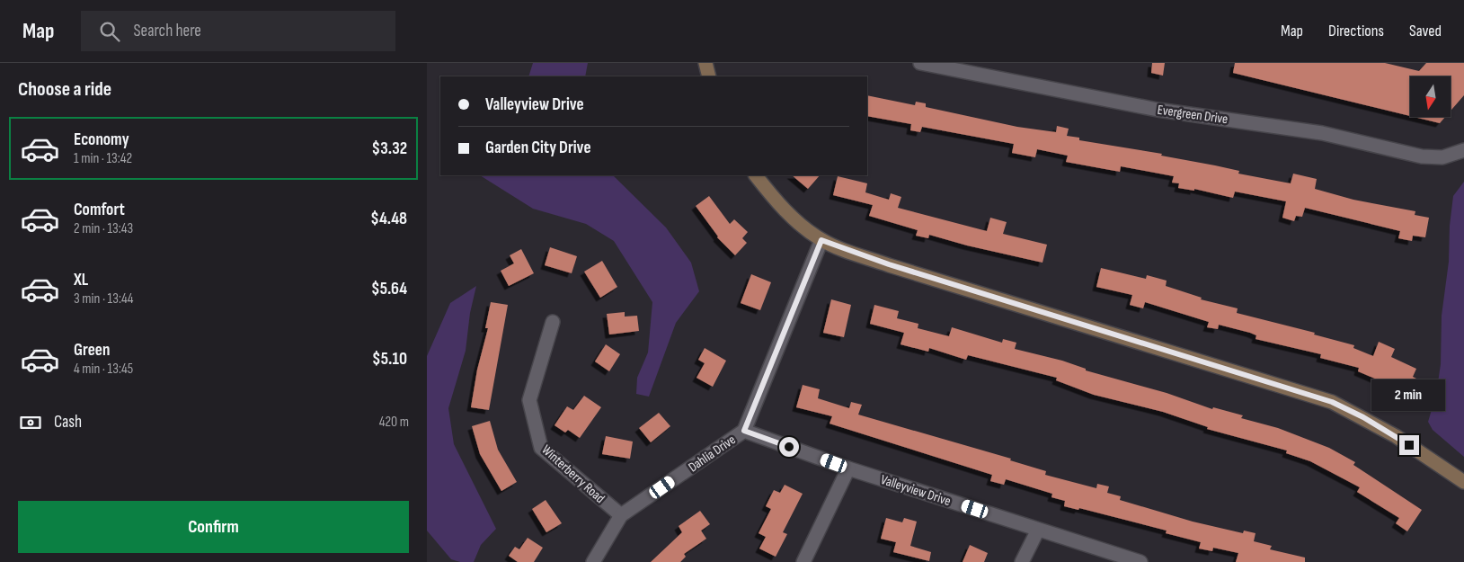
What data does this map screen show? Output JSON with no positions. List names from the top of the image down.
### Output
{
  "streets": {
    "street": [
      "Evergreen Drive",
      "Dahlia Drive",
      "Winterberry Road",
      "Valleyview Drive"
    ]
  },
  "crossings": [
    ["Dahlia Drive", "Winterberry Road"],
    ["Dahlia Drive", "Valleyview Drive"]
  ],
  "north": "bottom",
  "page": {
    "header": "Map",
    "search": "Search here",
    "nav": ["Map", "Directions", "Saved"],
    "heading": "Choose a ride",
    "banner": ["Valleyview Drive", "Garden City Drive"],
    "list": [
      {
        "name": "Economy",
        "note": "1 min · 13:42",
        "value": "$3.32"
      },
      {
        "name": "Comfort",
        "note": "2 min · 13:43",
        "value": "$4.48"
      },
      {
        "name": "XL",
        "note": "3 min · 13:44",
        "value": "$5.64"
      },
      {
        "name": "Green",
        "note": "4 min · 13:45",
        "value": "$5.10"
      }
    ],
    "bubble": "2 min",
    "pay": ["Cash", "420 m"],
    "buttons": "Confirm"
  }
}
